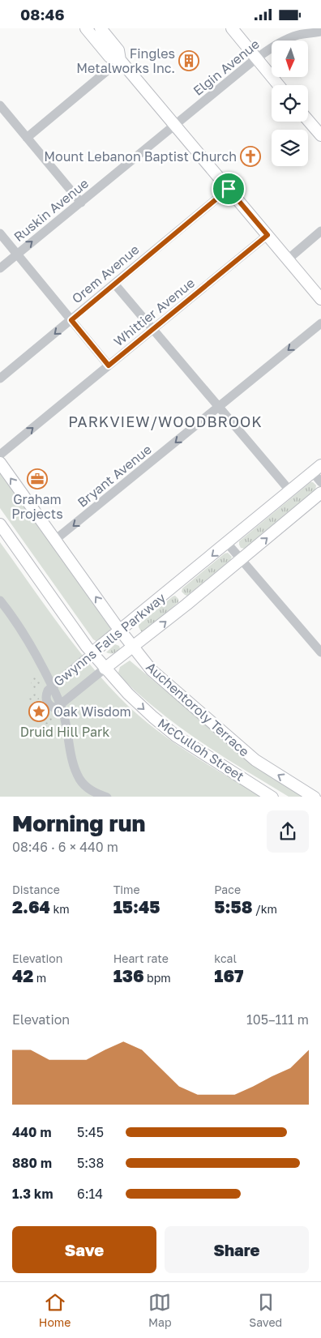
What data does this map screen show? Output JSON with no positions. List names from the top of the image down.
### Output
{
  "streets": {
    "main road": ["Gwynns Falls Parkway", "Auchentoroly Terrace", "McCulloh Street"],
    "street": [
      "Elgin Avenue",
      "Ruskin Avenue",
      "Orem Avenue",
      "Whittier Avenue",
      "Bryant Avenue"
    ]
  },
  "crossings": [
    ["Elgin Avenue", "Ruskin Avenue"],
    ["Bryant Avenue", "Auchentoroly Terrace"],
    ["Gwynns Falls Parkway", "Auchentoroly Terrace"],
    ["Gwynns Falls Parkway", "McCulloh Street"]
  ],
  "one_way": [
    "Ruskin Avenue",
    "Whittier Avenue",
    "Bryant Avenue",
    "Auchentoroly Terrace",
    "McCulloh Street"
  ],
  "districts": ["PARKVIEW/WOODBROOK"],
  "parks": ["Druid Hill Park"],
  "places": {
    "building": ["Fingles Metalworks Inc."],
    "church": ["Mount Lebanon Baptist Church"],
    "office": ["Graham Projects"],
    "place": ["Oak Wisdom"]
  },
  "north": "bottom",
  "page": {
    "status": "08:46",
    "heading": ["Morning run", "08:46 · 6 × 440 m"],
    "stats": [
      ["Distance", "2.64 km"],
      ["Time", "15:45"],
      ["Pace", "5:58 /km"],
      ["Elevation", "42 m"],
      ["Heart rate", "136 bpm"],
      ["kcal", "167"]
    ],
    "chart": ["Elevation", "105–111 m"],
    "list": [
      {
        "name": "440 m",
        "note": "5:45"
      },
      {
        "name": "880 m",
        "note": "5:38"
      },
      {
        "name": "1.3 km",
        "note": "6:14"
      }
    ],
    "buttons": ["Save", "Share"],
    "tabs": ["Home", "Map", "Saved"]
  }
}
